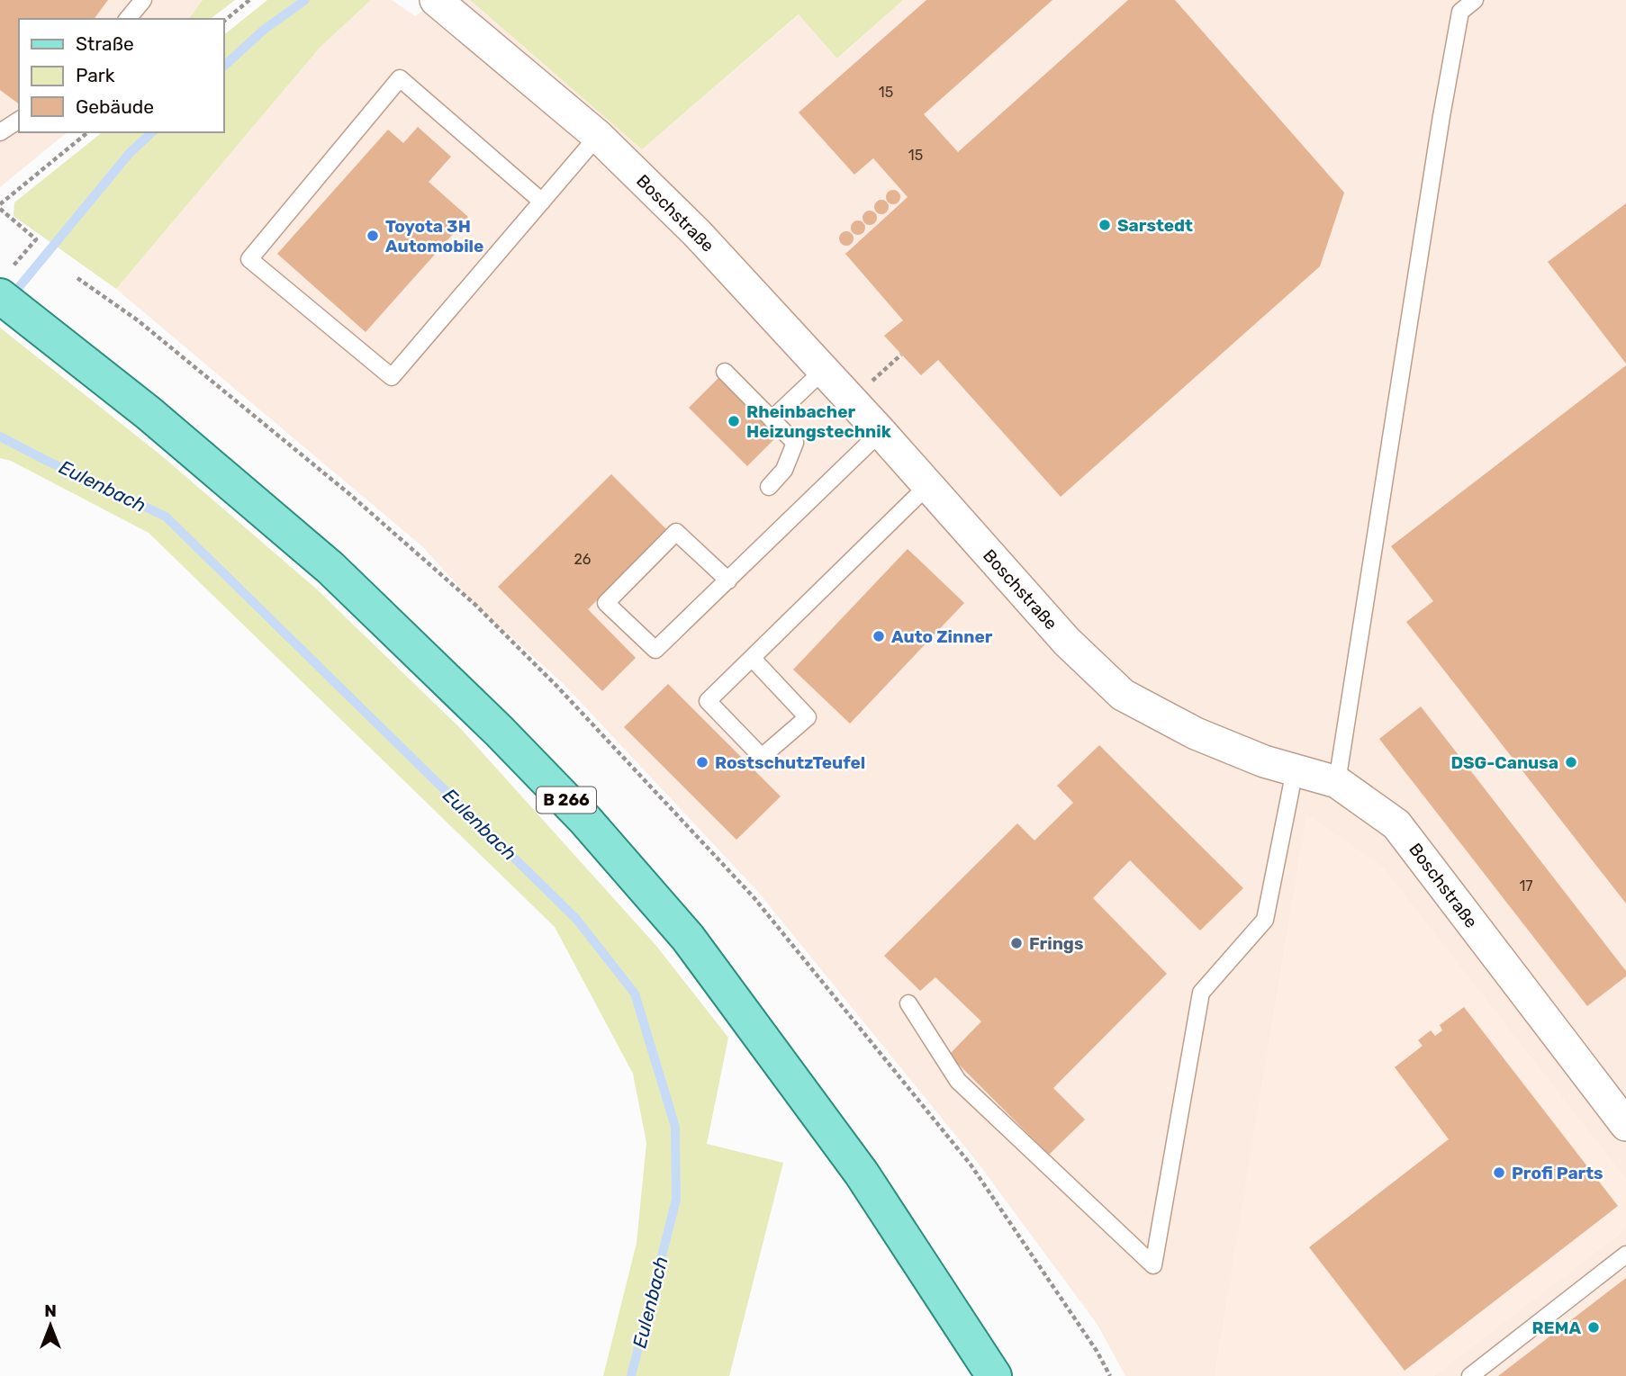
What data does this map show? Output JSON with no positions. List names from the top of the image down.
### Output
{
  "streets": {
    "main road": ["B 266"],
    "street": ["Boschstraße"]
  },
  "water": ["Eulenbach"],
  "places": [
    "Sarstedt",
    "Toyota 3H Automobile",
    "Rheinbacher Heizungstechnik",
    "Auto Zinner",
    "RostschutzTeufel",
    "DSG-Canusa",
    "Frings",
    "Profi Parts",
    "REMA"
  ],
  "house_numbers": [
    "15",
    "15",
    "26",
    "17"
  ],
  "legend": ["Straße", "Park", "Gebäude"],
  "north": "top"
}
